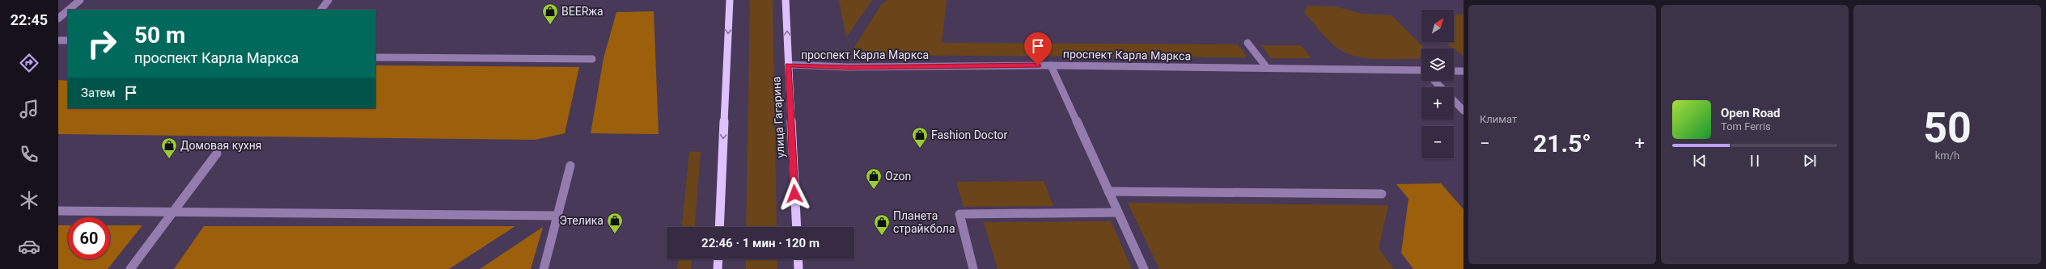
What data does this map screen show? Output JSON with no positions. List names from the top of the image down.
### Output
{
  "streets": {
    "main road": ["улица Гагарина"],
    "street": ["проспект Карла Маркса"]
  },
  "crossings": [
    ["проспект Карла Маркса", "улица Гагарина"]
  ],
  "places": {
    "shop": [
      "BEERжа",
      "Fashion Doctor",
      "Домовая кухня",
      "Ozon",
      "Этелика",
      "Планета страйкбола"
    ]
  },
  "north": "top right",
  "page": {
    "tabs": "22:45",
    "tile": [
      "Климат",
      ["50", "km/h"]
    ],
    "map_buttons": ["+", "−"],
    "turn": ["50 m", "проспект Карла Маркса"],
    "then": "Затем",
    "song": ["Open Road", "Tom Ferris"],
    "heat": ["−", "21.5°", "+"],
    "limit": "60",
    "trip": "22:46 · 1 мин · 120 m"
  }
}
